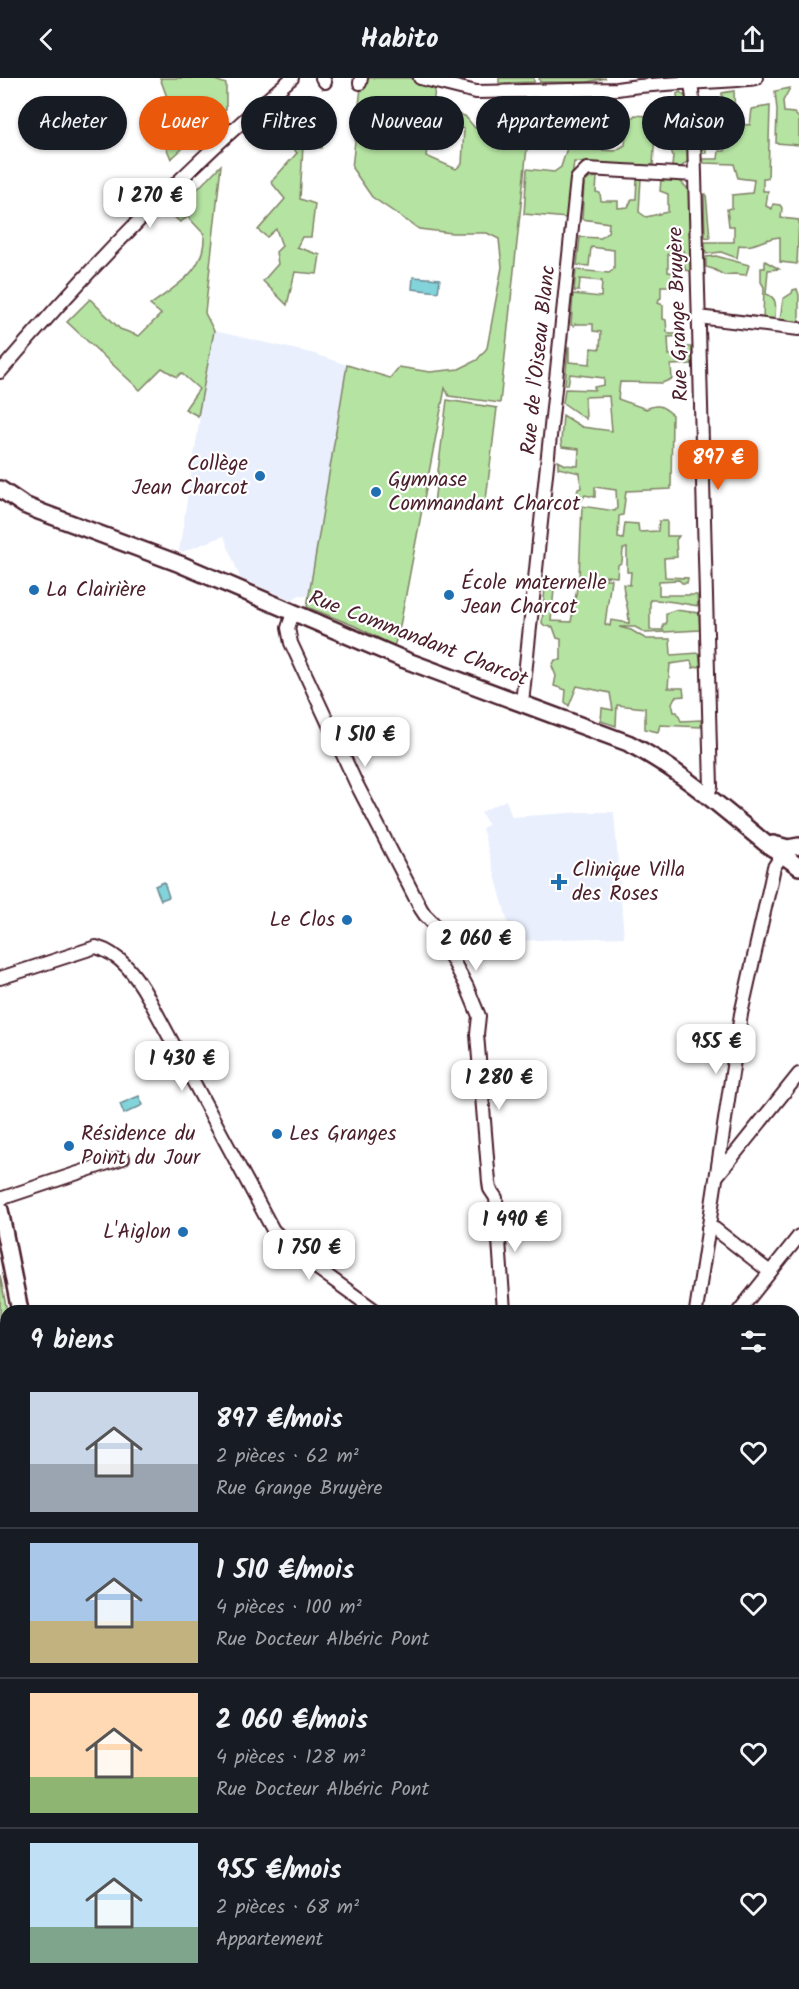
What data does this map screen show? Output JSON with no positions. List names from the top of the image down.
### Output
{
  "streets": {
    "main road": ["Rue Commandant Charcot"],
    "street": ["Rue Grange Bruyère", "Rue de l'Oiseau Blanc"]
  },
  "crossings": [
    ["Rue Grange Bruyère", "Rue de l'Oiseau Blanc"],
    ["Rue Grange Bruyère", "Rue Commandant Charcot"],
    ["Rue de l'Oiseau Blanc", "Rue Commandant Charcot"]
  ],
  "places": {
    "other": [
      "Collège Jean Charcot",
      "Gymnase Commandant Charcot",
      "La Clairière",
      "École maternelle Jean Charcot",
      "Le Clos",
      "Les Granges",
      "Résidence du Point du Jour",
      "L'Aiglon"
    ],
    "health": ["Clinique Villa des Roses"]
  },
  "page": {
    "header": "Habito",
    "chip": [
      "Acheter",
      "Louer",
      "Filtres",
      "Nouveau",
      "Appartement",
      "Maison"
    ],
    "price": [
      "1 270 €",
      "897 €",
      "1 510 €",
      "2 060 €",
      "955 €",
      "1 430 €",
      "1 280 €",
      "1 490 €",
      "1 750 €"
    ],
    "heading": "9 biens",
    "list": [
      {
        "name": "897 €/mois",
        "note": "2 pièces · 62 m² · Rue Grange Bruyère"
      },
      {
        "name": "1 510 €/mois",
        "note": "4 pièces · 100 m² · Rue Docteur Albéric Pont"
      },
      {
        "name": "2 060 €/mois",
        "note": "4 pièces · 128 m² · Rue Docteur Albéric Pont"
      },
      {
        "name": "955 €/mois",
        "note": "2 pièces · 68 m² · Appartement"
      }
    ]
  }
}
